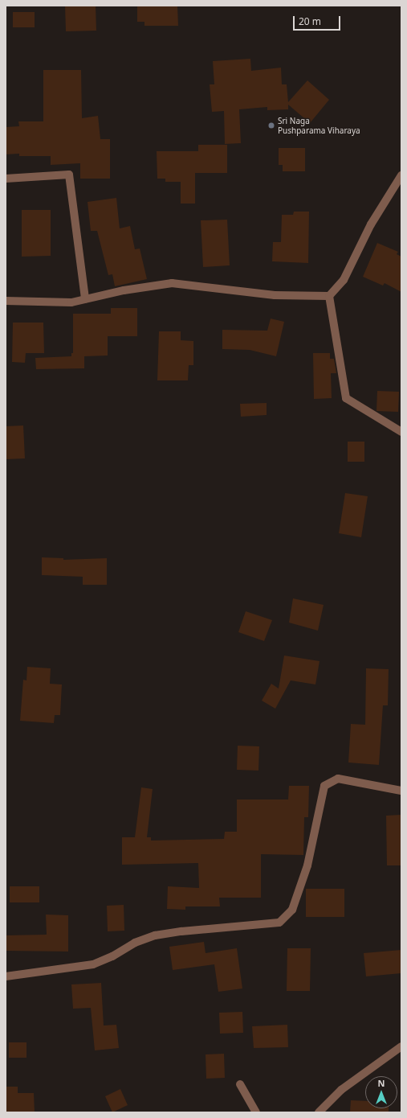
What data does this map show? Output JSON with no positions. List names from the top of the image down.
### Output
{
  "places": ["Sri Naga Pushparama Viharaya"],
  "scale_bar": "20 m",
  "north": "top"
}
